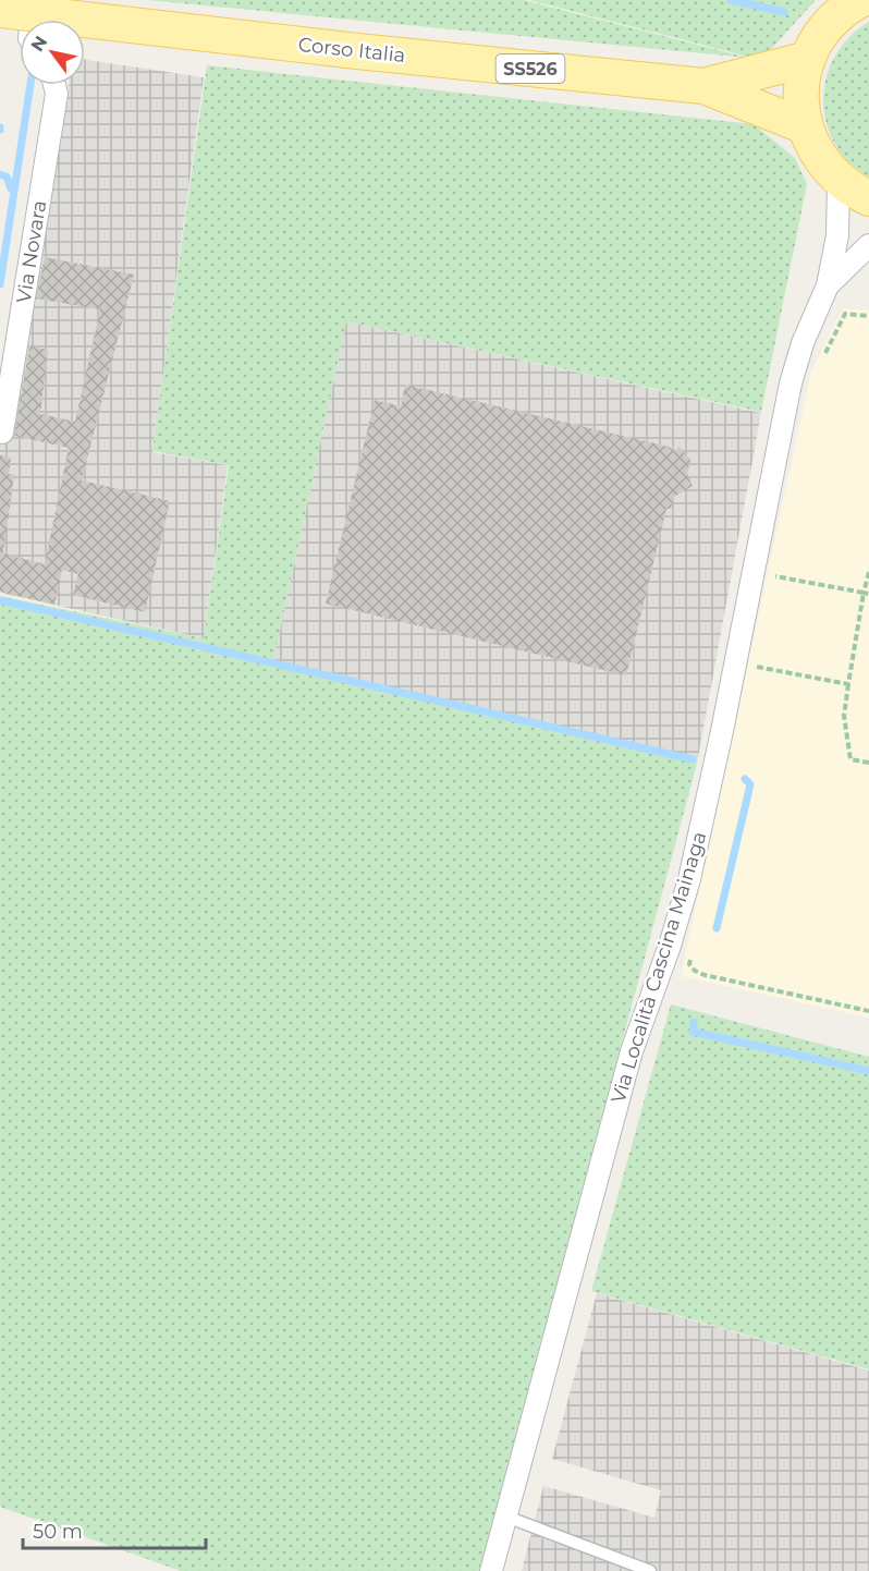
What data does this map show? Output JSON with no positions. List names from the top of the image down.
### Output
{
  "streets": {
    "main road": ["Corso Italia", "SS526"],
    "street": ["Via Novara", "Via Località Cascina Mainaga"]
  },
  "scale_bar": "50 m",
  "north": "top left"
}
